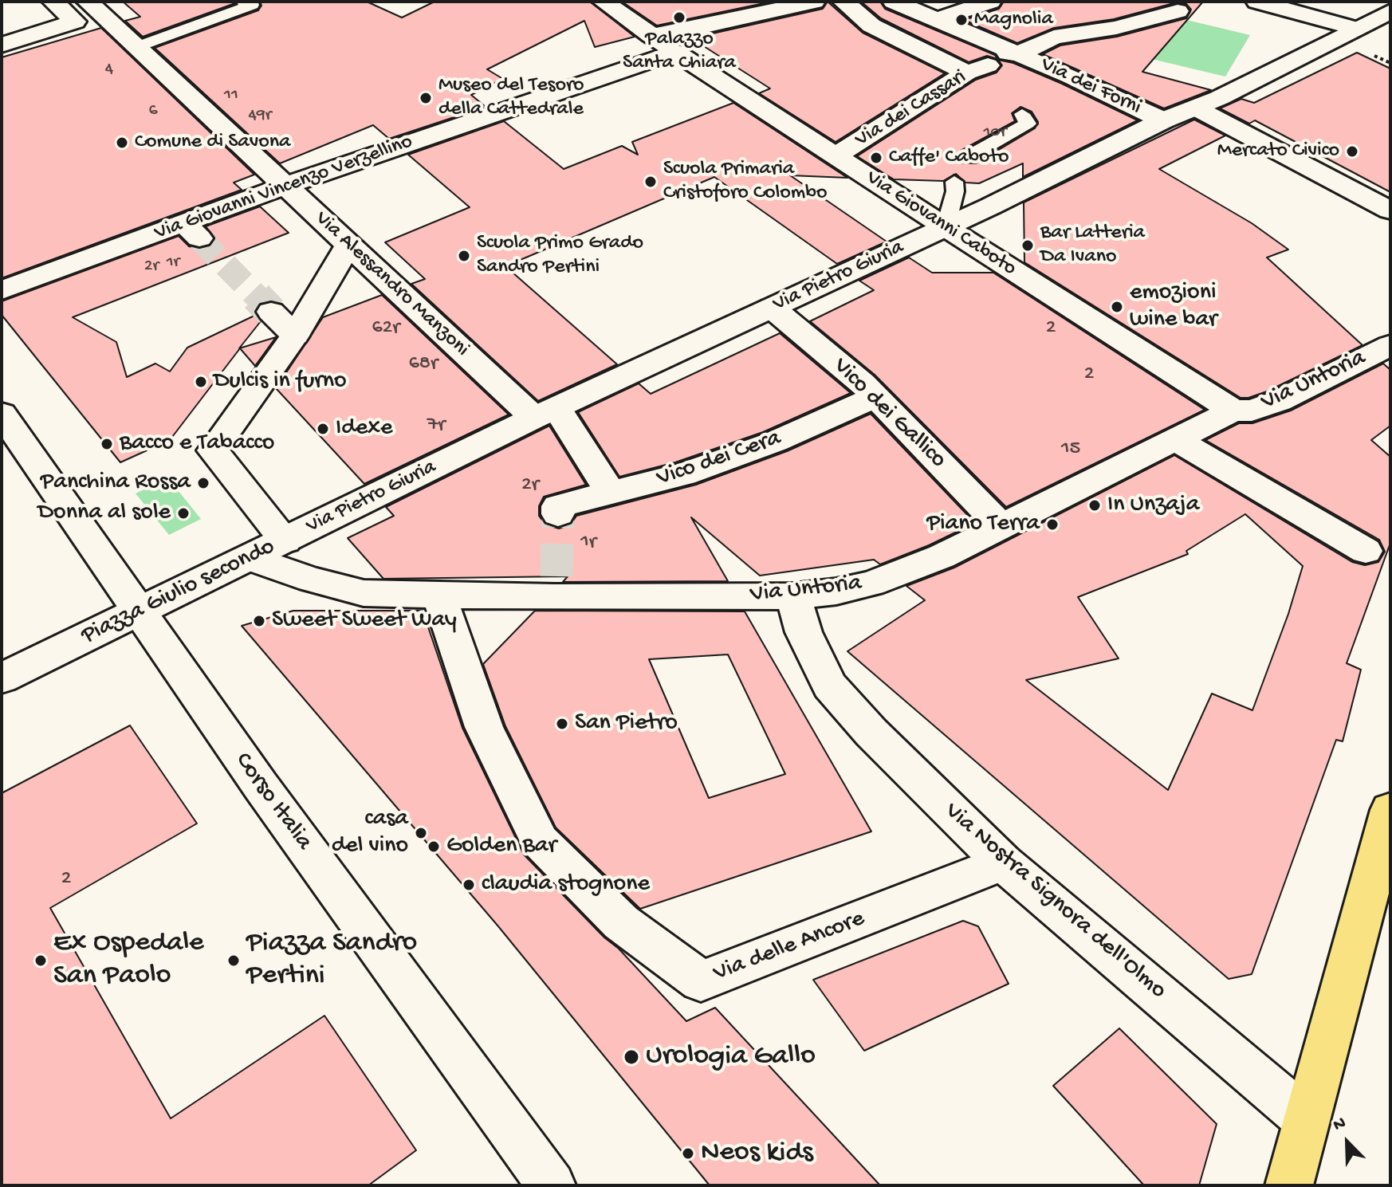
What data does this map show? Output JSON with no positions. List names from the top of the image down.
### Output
{
  "streets": {
    "street": [
      "Via dei Forni",
      "Via dei Cassari",
      "Via Giovanni Vincenzo Verzellino",
      "Via Giovanni Caboto",
      "Via Pietro Giuria",
      "Via Alessandro Manzoni",
      "Via Untoria",
      "Vico dei Gallico",
      "Vico dei Cera",
      "Piazza Giulio secondo",
      "Corso Italia",
      "Via Nostra Signora dell'Olmo",
      "Via delle Ancore"
    ]
  },
  "crossings": [
    ["Via dei Forni", "Via dei Cassari"],
    ["Via dei Forni", "Via Pietro Giuria"],
    ["Via dei Cassari", "Via Giovanni Caboto"],
    ["Via Giovanni Vincenzo Verzellino", "Via Giovanni Caboto"],
    ["Via Giovanni Vincenzo Verzellino", "Via Alessandro Manzoni"],
    ["Via Giovanni Caboto", "Via Pietro Giuria"],
    ["Via Giovanni Caboto", "Via Untoria"],
    ["Via Pietro Giuria", "Via Alessandro Manzoni"],
    ["Via Pietro Giuria", "Vico dei Gallico"],
    ["Via Pietro Giuria", "Piazza Giulio secondo"],
    ["Via Alessandro Manzoni", "Vico dei Cera"],
    ["Via Untoria", "Vico dei Gallico"],
    ["Via Untoria", "Piazza Giulio secondo"],
    ["Via Untoria", "Via Nostra Signora dell'Olmo"],
    ["Via Untoria", "Via delle Ancore"],
    ["Vico dei Gallico", "Vico dei Cera"],
    ["Piazza Giulio secondo", "Corso Italia"],
    ["Via Nostra Signora dell'Olmo", "Via delle Ancore"]
  ],
  "places": [
    "Palazzo Santa Chiara",
    "Magnolia",
    "Museo del Tesoro della Cattedrale",
    "Comune di Savona",
    "Mercato Civico",
    "Caffe' Caboto",
    "Scuola Primaria Cristoforo Colombo",
    "Bar Latteria Da Ivano",
    "Scuola Primo Grado Sandro Pertini",
    "emozioni wine bar",
    "Dulcis in furno",
    "Idexe",
    "Bacco e Tabacco",
    "Panchina Rossa",
    "In Unzaja",
    "Donna al sole",
    "Piano Terra",
    "Sweet Sweet Way",
    "San Pietro",
    "casa del vino",
    "Golden Bar",
    "claudia stognone",
    "Ex Ospedale San Paolo",
    "Piazza Sandro Pertini",
    "Urologia Gallo",
    "Neos kids"
  ],
  "house_numbers": [
    "4",
    "11",
    "6",
    "49r",
    "10r",
    "1r",
    "2r",
    "62r",
    "2",
    "68r",
    "2",
    "7r",
    "15",
    "2r",
    "1r",
    "2"
  ],
  "north": "top left"
}
